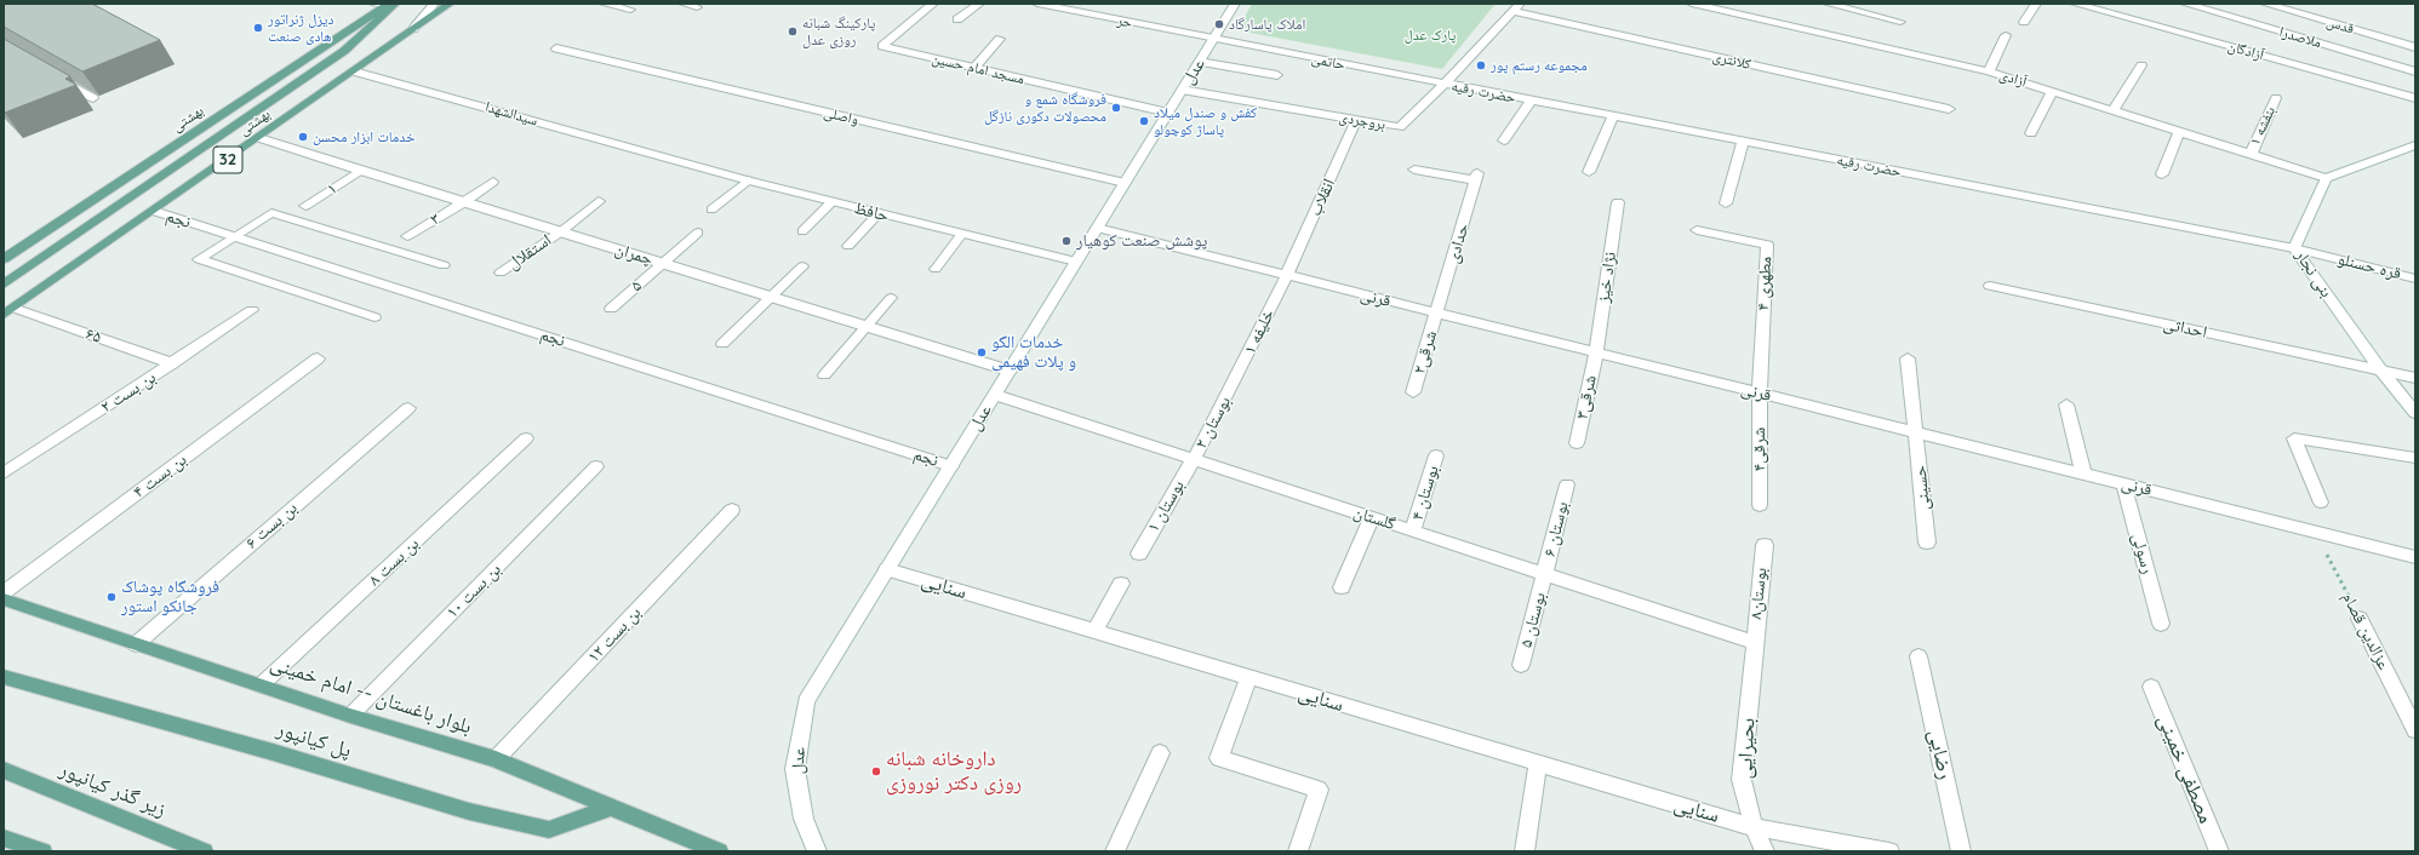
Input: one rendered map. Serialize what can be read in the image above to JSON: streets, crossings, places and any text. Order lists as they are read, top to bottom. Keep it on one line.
{"streets":{"main road":["بهشتی","بهشتى","32","بلوار باغستان -- امام خمینی","پل کیانپور","زیر گذر کیانپور"],"street":["حر","قدس","ملاصدرا","آزادگان","کلانتری","حاتمی","مسجد امام حسین","عدل","آزادی","حضرت رقیه","سیدالشهدا","واصلی","بروجردی","بنفشه ۱","انقلاب","حافظ","نجم","حدادی","چمران","قره حسنلو","بنی نجار","نژاد خیز","مطهری ۴","قرنی","احداثی","خلیفه ۱","۶۵","۲شرقی","بن بست ۲","۳شرقی","بوستان ۲","۴شرقی","بن بست ۴","حسینی","بوستان ۴","بوستان ۱","گلستان","بن بست ۶","بوستان ۶","رسولی","بن بست ۸","سنایی","بن بست ۱۰","بوستان۸","بوستان ۵","عزالدین قصام","بن بست ۱۲","بحیرایی","رضایی","مصطفی خمینی"],"lane":["۱","۳","استقلال","۵"]},"crossings":[["حر","حاتمی"],["حر","عدل"],["کلانتری","بروجردی"],["حاتمی","عدل"],["حاتمی","حضرت رقیه"],["حاتمی","بروجردی"],["مسجد امام حسین","عدل"],["عدل","واصلی"],["عدل","بروجردی"],["عدل","حافظ"],["عدل","نجم"],["عدل","چمران"],["عدل","قرنی"],["عدل","گلستان"],["عدل","سنایی"],["آزادی","بنفشه ۱"],["آزادی","بنی نجار"],["حضرت رقیه","بروجردی"],["حضرت رقیه","قره حسنلو"],["حضرت رقیه","بنی نجار"],["سیدالشهدا","بهشتى"],["سیدالشهدا","حافظ"],["بروجردی","انقلاب"],["بهشتى","نجم"],["بهشتى","چمران"],["بهشتى","۶۵"],["۱","چمران"],["انقلاب","قرنی"],["انقلاب","خلیفه ۱"],["۳","چمران"],["حدادی","قرنی"],["حدادی","۲شرقی"],["استقلال","چمران"],["چمران","۵"],["قره حسنلو","بنی نجار"],["بنی نجار","احداثی"],["نژاد خیز","قرنی"],["نژاد خیز","۳شرقی"],["مطهری ۴","قرنی"],["مطهری ۴","۴شرقی"],["قرنی","خلیفه ۱"],["قرنی","۲شرقی"],["قرنی","۳شرقی"],["قرنی","۴شرقی"],["قرنی","حسینی"],["قرنی","رسولی"],["قرنی","عزالدین قصام"],["خلیفه ۱","بوستان ۲"],["۶۵","بن بست ۲"],["بوستان ۲","بوستان ۱"],["بوستان ۲","گلستان"],["بوستان ۴","گلستان"],["بوستان ۱","گلستان"],["گلستان","بوستان ۶"],["گلستان","بوستان۸"],["گلستان","بوستان ۵"],["گلستان","بحیرایی"],["بن بست ۶","بلوار باغستان -- امام خمینی"],["بوستان ۶","بوستان ۵"],["بن بست ۸","بلوار باغستان -- امام خمینی"],["سنایی","بحیرایی"],["بن بست ۱۰","بلوار باغستان -- امام خمینی"],["بوستان۸","بحیرایی"],["بن بست ۱۲","بلوار باغستان -- امام خمینی"],["بلوار باغستان -- امام خمینی","پل کیانپور"]],"parks":["پارک عدل"],"places":["املاک پاسارگاد","دیزل ژنراتور هادی صنعت","پارکینگ شبانه روزی عدل","مجموعه رستم پور","فروشگاه شمع و محصولات دکوری نازگل","کفش و صندل میلاد پاساژ کوچولو","خدمات ابزار محسن","پوشش صنعت کوهیار","خدمات الگو و پلات فهیمی","فروشگاه پوشاک جانکو استور","داروخانه شبانه روزی دکتر نوروزی"]}
